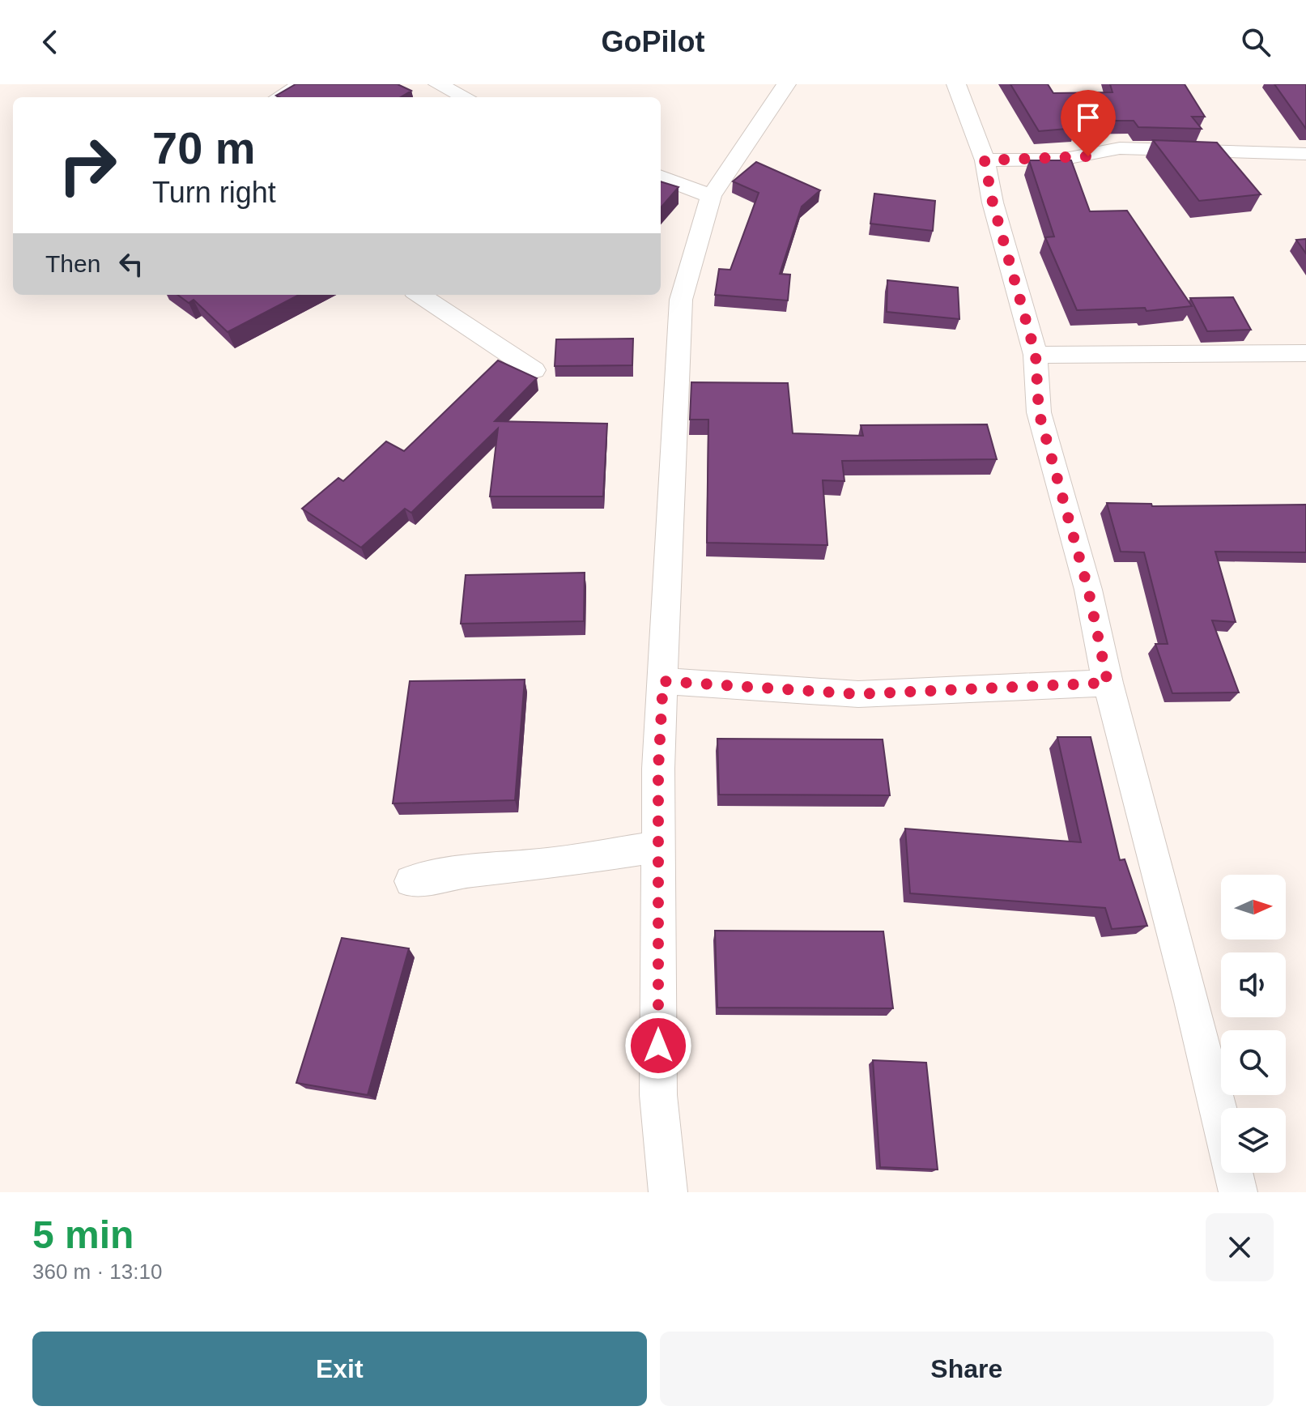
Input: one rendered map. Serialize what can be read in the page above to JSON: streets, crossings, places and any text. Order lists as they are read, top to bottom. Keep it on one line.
{"north":"right","page":{"header":"GoPilot","turn":["70 m","Turn right"],"then":"Then","heading":["5 min","360 m · 13:10"],"buttons":["Exit","Share"]}}
